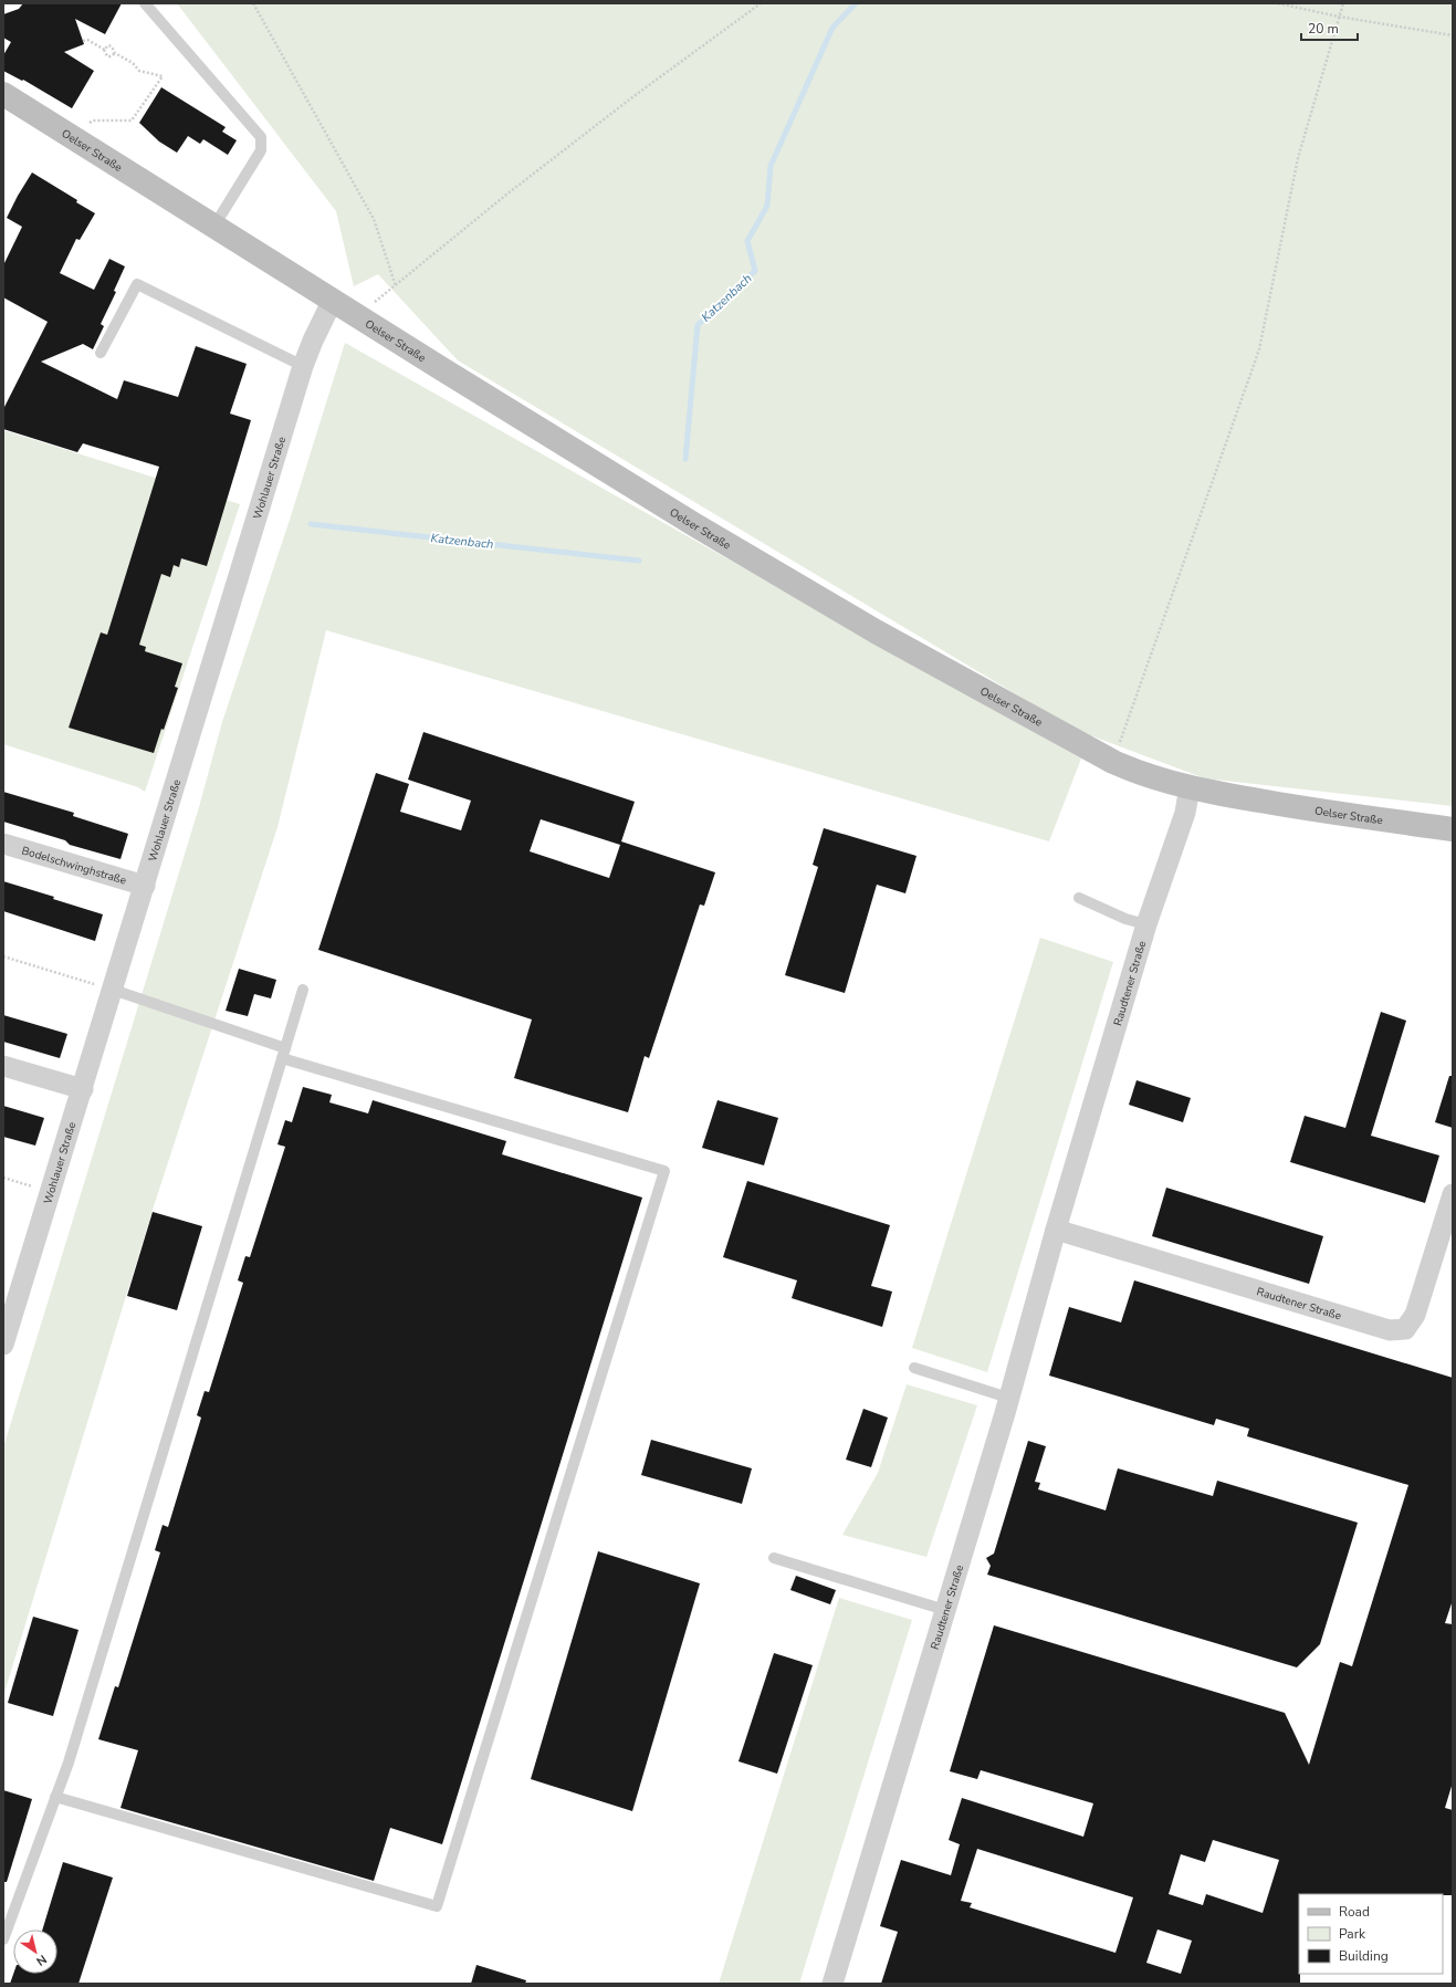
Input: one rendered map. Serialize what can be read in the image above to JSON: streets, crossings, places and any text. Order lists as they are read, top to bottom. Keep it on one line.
{"streets":{"main road":["Oelser Straße"],"street":["Wohlauer Straße","Bodelschwinghstraße","Raudtener Straße"]},"crossings":[["Oelser Straße","Wohlauer Straße"],["Oelser Straße","Raudtener Straße"],["Wohlauer Straße","Bodelschwinghstraße"]],"water":["Katzenbach"],"legend":["Road","Park","Building"],"scale_bar":"20 m","north":"bottom right"}
